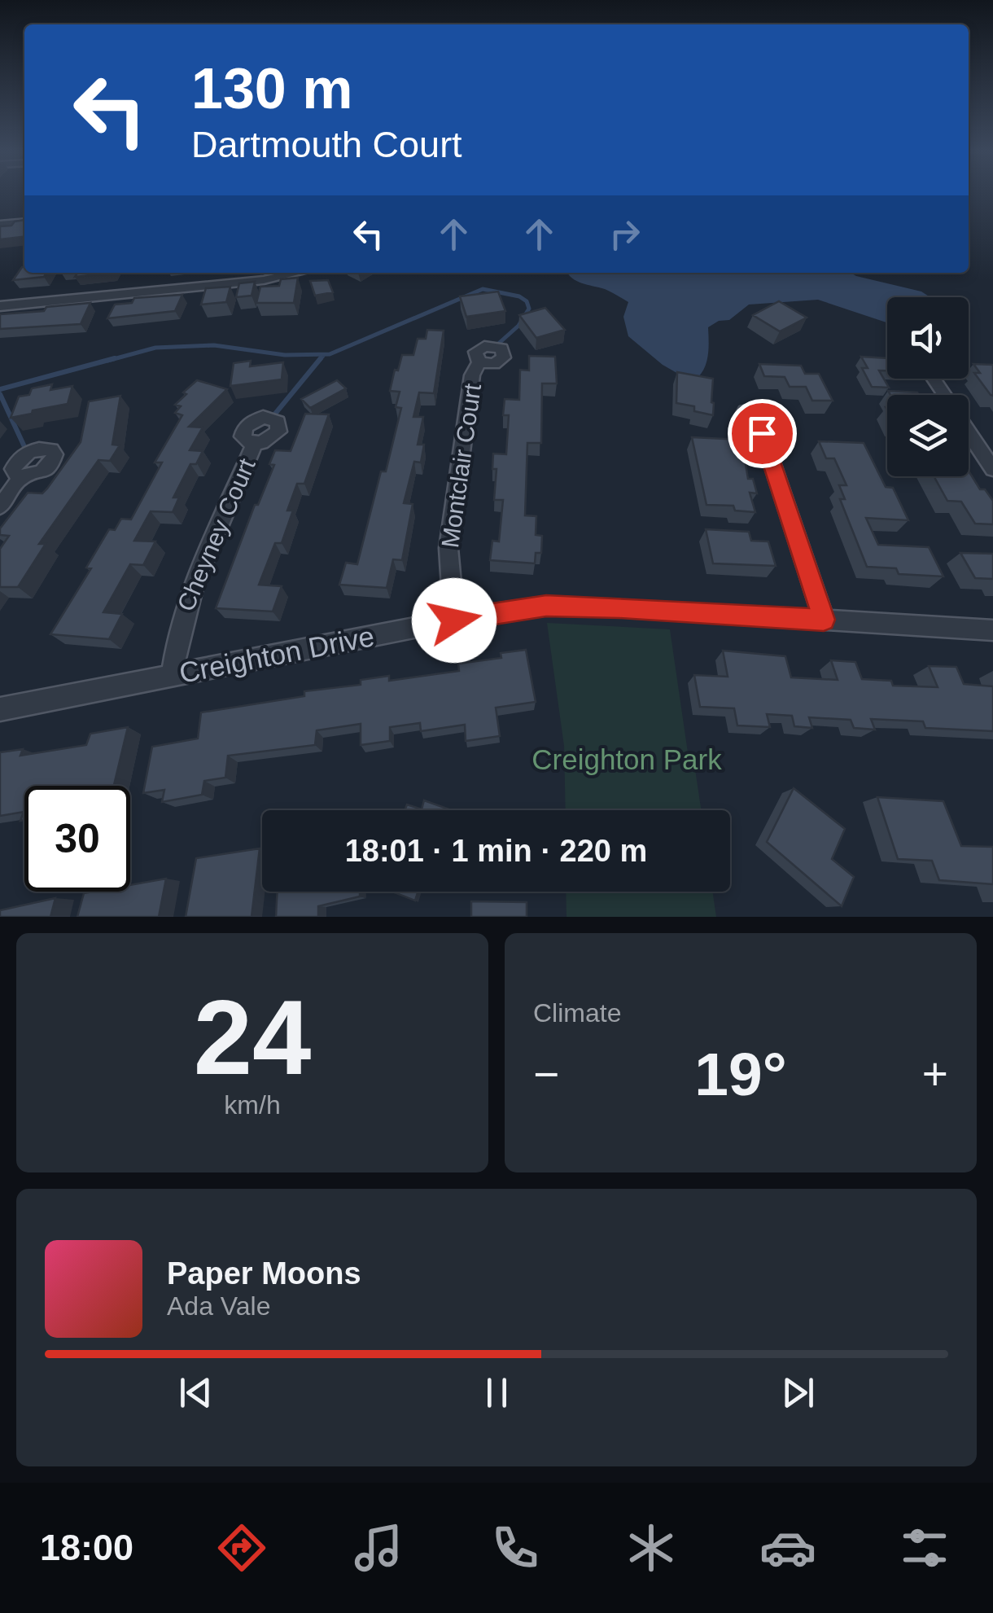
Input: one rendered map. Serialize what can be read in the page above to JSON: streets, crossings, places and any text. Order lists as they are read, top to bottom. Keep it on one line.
{"streets":{"street":["Montclair Court","Cheyney Court","Creighton Drive"]},"crossings":[["Montclair Court","Creighton Drive"],["Cheyney Court","Creighton Drive"]],"parks":["Creighton Park"],"page":{"turn":["130 m","Dartmouth Court"],"limit":"30","trip":"18:01 · 1 min · 220 m","tile":[["24","km/h"],"Climate"],"heat":["−","19°","+"],"song":["Paper Moons","Ada Vale"],"tabs":"18:00"}}
